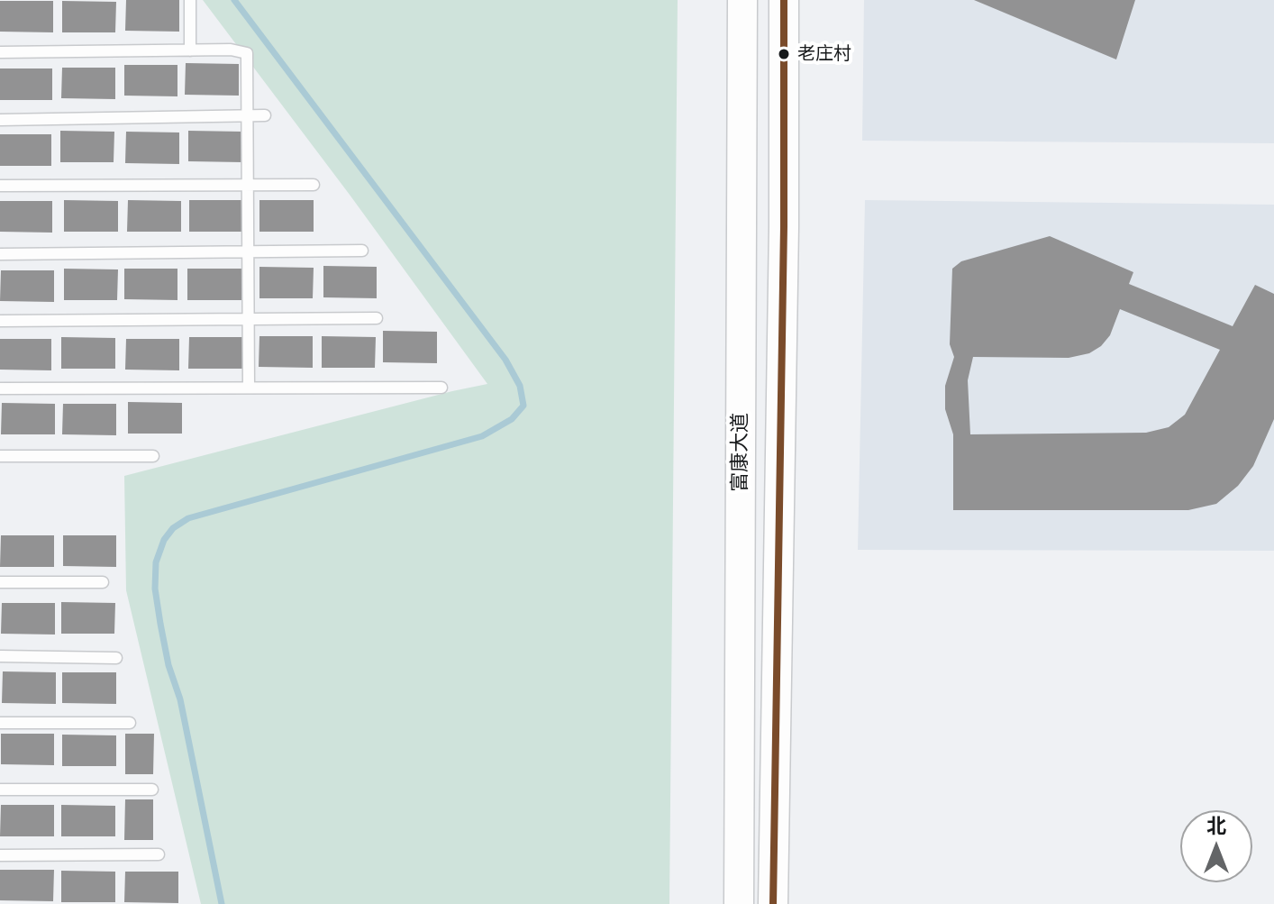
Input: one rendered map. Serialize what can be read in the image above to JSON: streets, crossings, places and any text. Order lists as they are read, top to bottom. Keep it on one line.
{"streets":{"street":["富康大道"]},"places":["老庄村"],"north":"top"}
